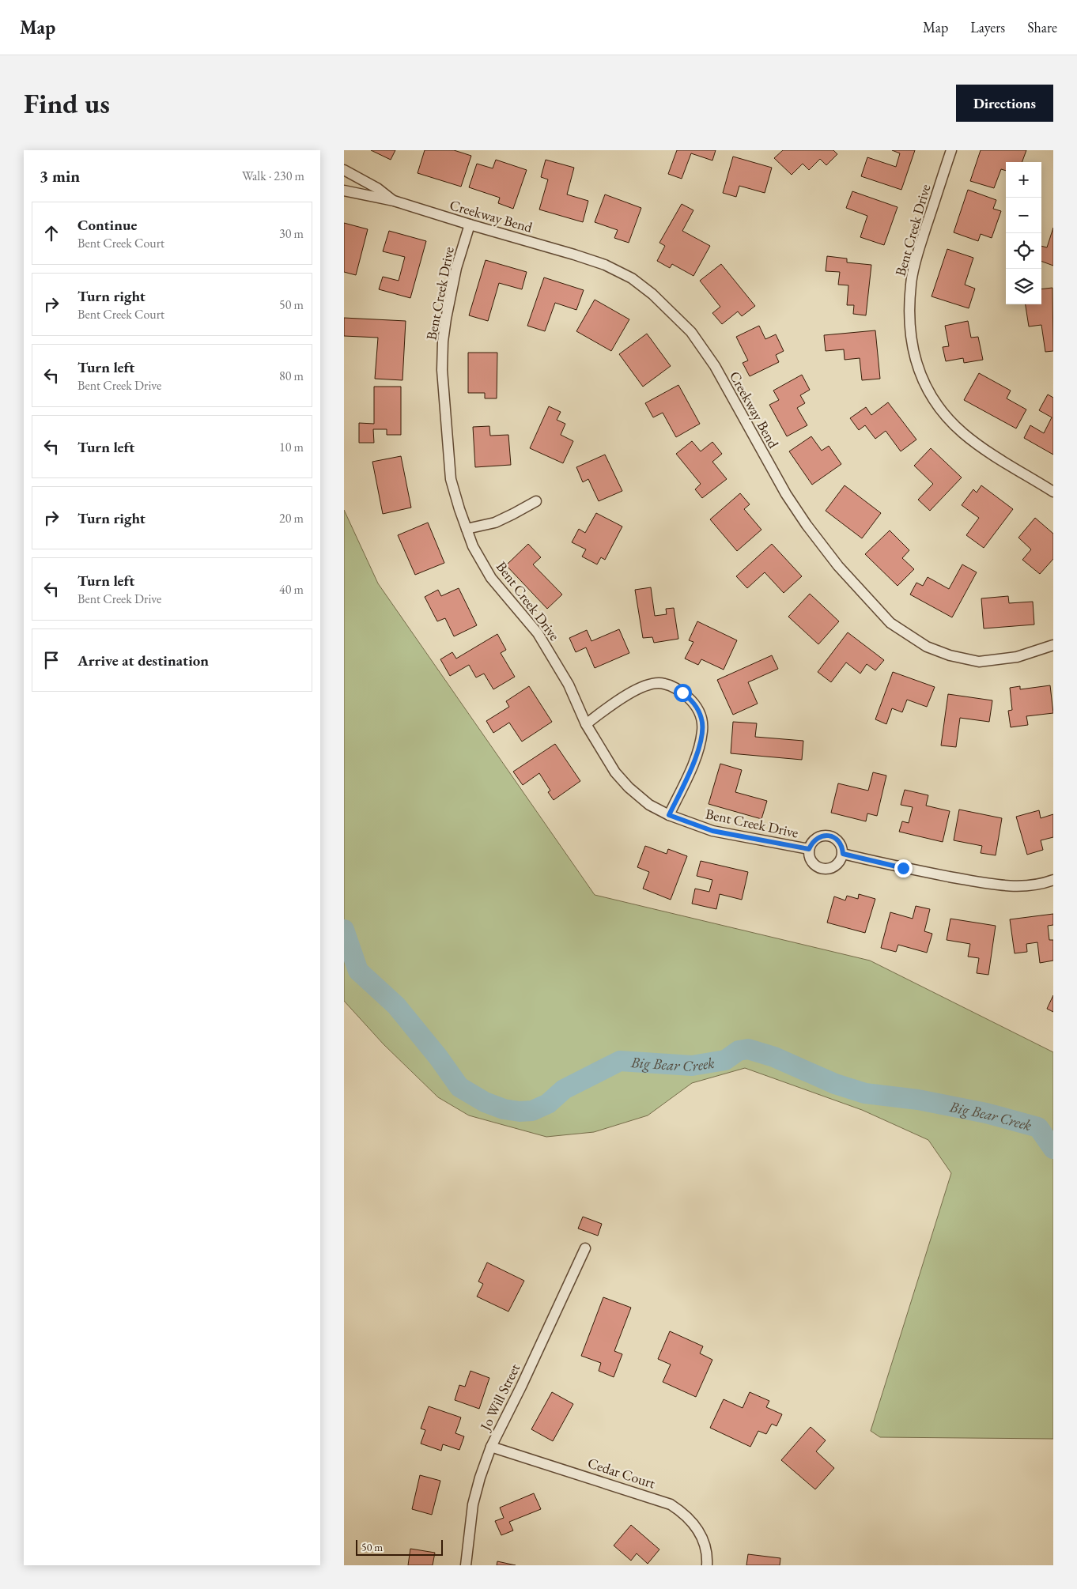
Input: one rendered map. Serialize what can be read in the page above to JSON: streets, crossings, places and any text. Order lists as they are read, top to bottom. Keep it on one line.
{"streets":{"street":["Creekway Bend","Bent Creek Drive","Jo Will Street","Cedar Court"]},"crossings":[["Creekway Bend","Bent Creek Drive"],["Jo Will Street","Cedar Court"]],"water":["Big Bear Creek"],"scale_bar":"50 m","page":{"header":"Map","nav":["Map","Layers","Share"],"buttons":"Directions","title":"Find us","heading":["3 min","Walk · 230 m"],"map_buttons":["+","−"],"list":[["Continue","Bent Creek Court","30 m"],["Turn right","Bent Creek Court","50 m"],["Turn left","Bent Creek Drive","80 m"],["Turn left","10 m"],["Turn right","20 m"],["Turn left","Bent Creek Drive","40 m"],"Arrive at destination"],"scale":"50 m"}}
